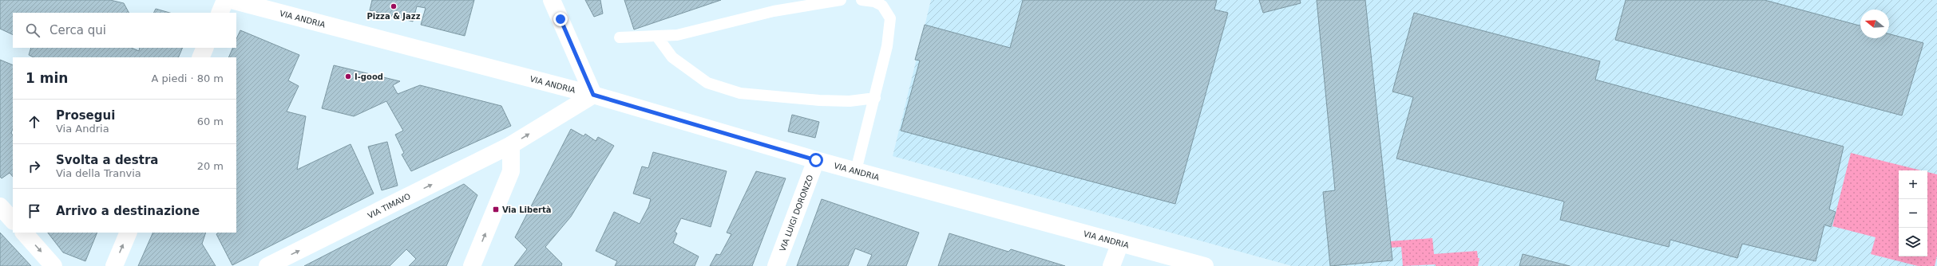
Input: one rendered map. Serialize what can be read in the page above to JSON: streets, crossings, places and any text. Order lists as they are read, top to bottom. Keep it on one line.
{"streets":{"main road":["VIA ANDRIA","VIA TIMAVO","VIA LUIGI DORONZO"]},"crossings":[["VIA ANDRIA","VIA LUIGI DORONZO"]],"one_way":["VIA TIMAVO"],"places":{"other":["Pizza & Jazz","I-good"],"transit":["Via Libertà"]},"north":"left","page":{"search":"Cerca qui","heading":["1 min","A piedi · 80 m"],"list":[["Prosegui","Via Andria","60 m"],["Svolta a destra","Via della Tranvia","20 m"],"Arrivo a destinazione"],"map_buttons":["+","−"]}}
